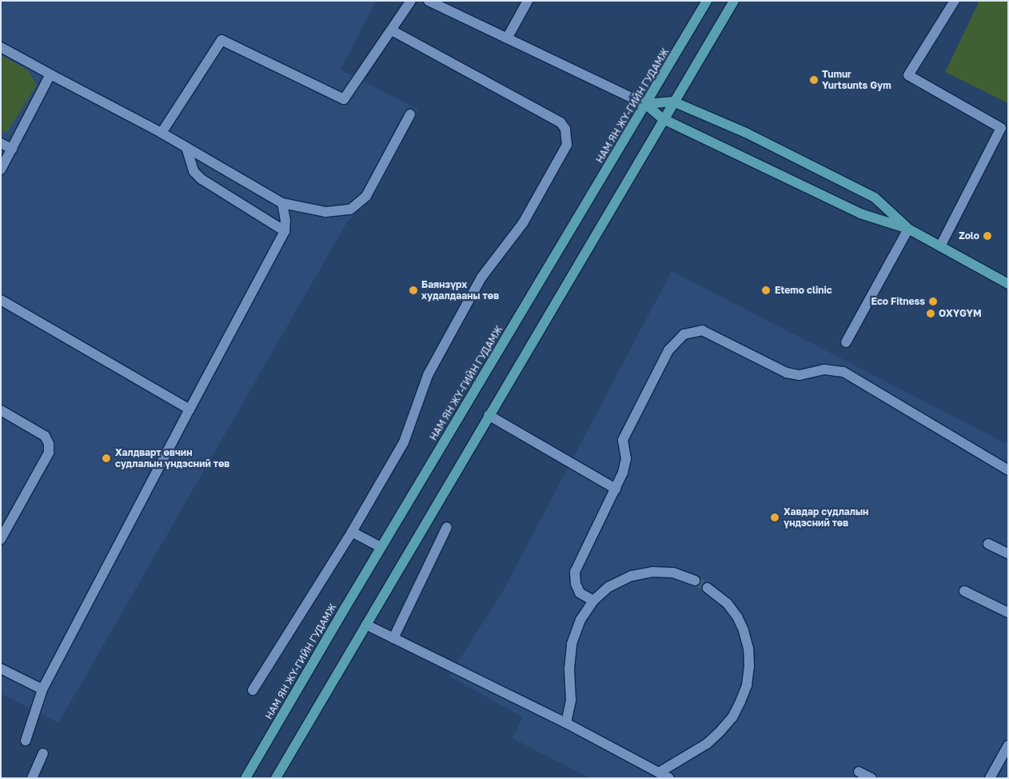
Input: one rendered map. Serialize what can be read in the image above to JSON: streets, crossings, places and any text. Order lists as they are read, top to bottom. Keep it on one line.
{"streets":{"main road":["НАМ ЯН ЖҮ-ГИЙН ГУДАМЖ"]},"places":["Tumur Yurtsunts Gym","Zolo","Баянзүрх худалдааны төв","Etemo clinic","Eco Fitness","OXYGYM","Халдварт өвчин судлалын үндэсний төв","Хавдар судлалын үндэсний төв"]}
